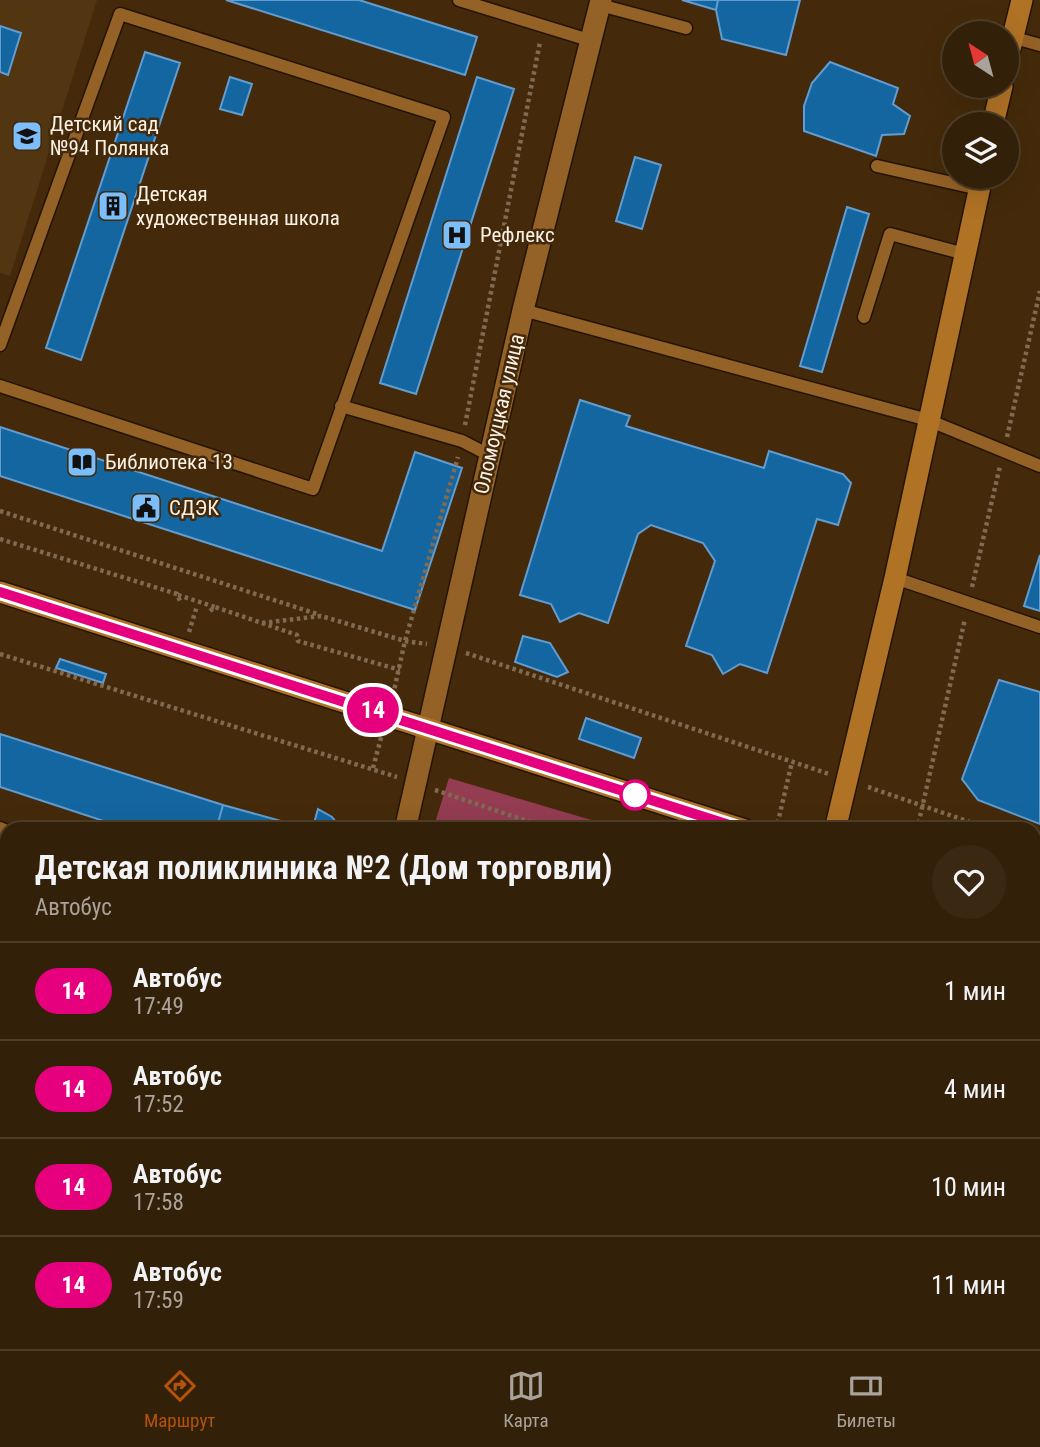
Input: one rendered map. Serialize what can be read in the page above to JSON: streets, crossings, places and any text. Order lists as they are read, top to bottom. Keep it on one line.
{"streets":{"street":["Оломоуцкая улица"]},"places":{"school or university":["Детский сад №94 Полянка"],"building":["Детская художественная школа"],"hospital":["Рефлекс"],"library":["Библиотека 13"],"public building":["СДЭК"]},"lines":["bus line 14"],"north":"top left","page":{"on_map":"14","heading":["Детская поликлиника №2 (Дом торговли)","Автобус"],"list":[{"mark":"14","name":"Автобус","note":"17:49","value":"1 мин"},{"mark":"14","name":"Автобус","note":"17:52","value":"4 мин"},{"mark":"14","name":"Автобус","note":"17:58","value":"10 мин"},{"mark":"14","name":"Автобус","note":"17:59","value":"11 мин"}],"tabs":["Маршрут","Карта","Билеты"]}}
